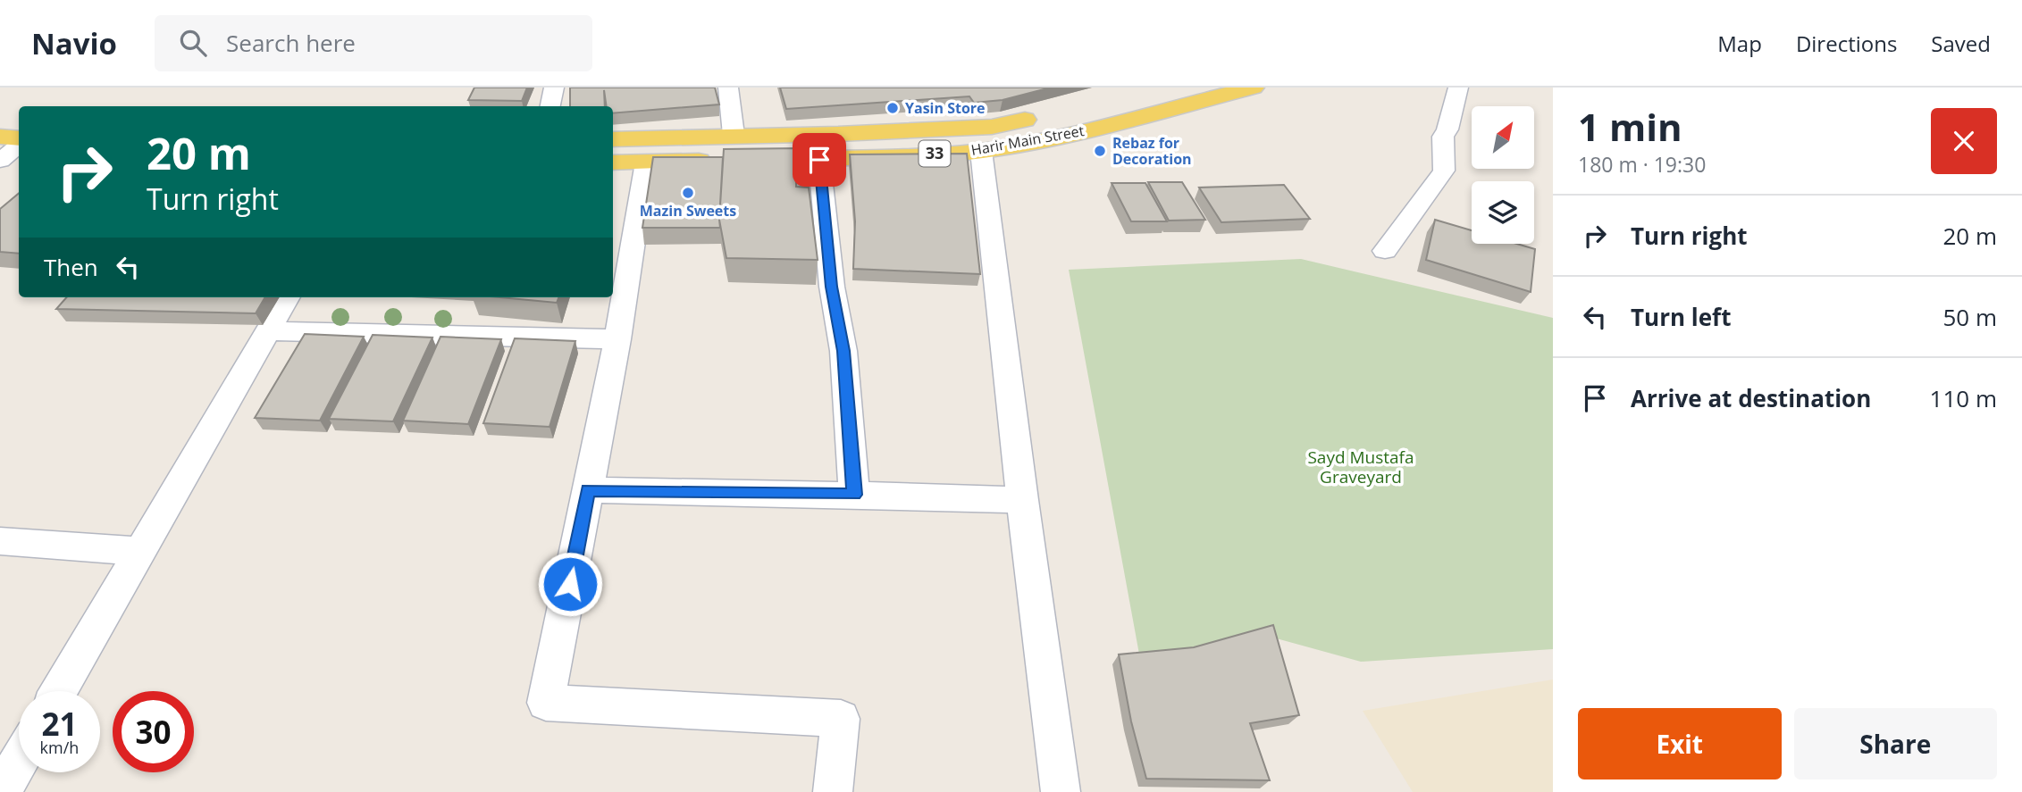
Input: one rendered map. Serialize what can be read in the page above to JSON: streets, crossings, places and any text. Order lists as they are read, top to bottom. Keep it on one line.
{"streets":{"main road":["Harir Main Street","33"]},"parks":["Sayd Mustafa Graveyard"],"places":["Yasin Store","Rebaz for Decoration","Mazin Sweets"],"north":"top right","page":{"header":"Navio","search":"Search here","nav":["Map","Directions","Saved"],"heading":["1 min","180 m · 19:30"],"turn":["20 m","Turn right"],"list":[{"name":"Turn right","value":"20 m"},{"name":"Turn left","value":"50 m"},{"name":"Arrive at destination","value":"110 m"}],"then":"Then","speed":"21 km/h","limit":"30","buttons":["Exit","Share"]}}
